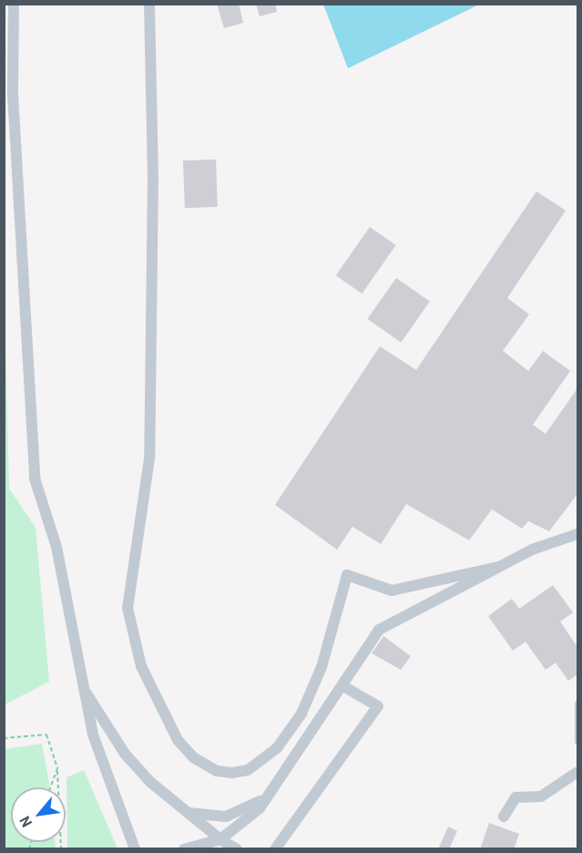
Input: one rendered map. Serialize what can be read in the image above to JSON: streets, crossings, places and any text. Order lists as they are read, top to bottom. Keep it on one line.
{"north":"bottom left"}
